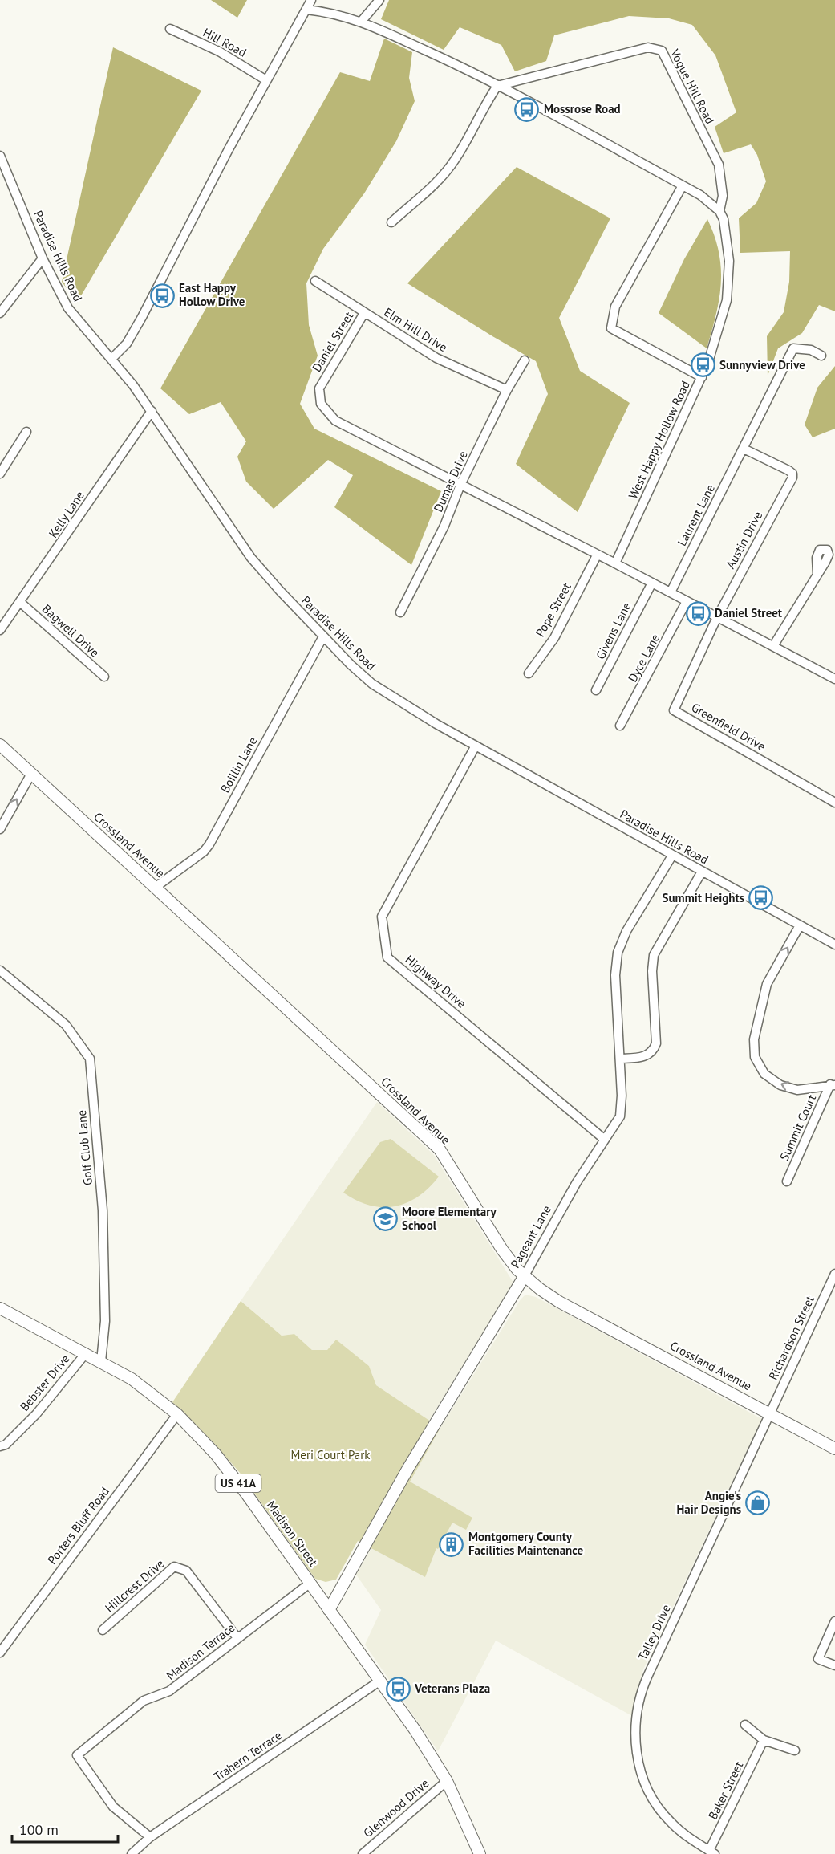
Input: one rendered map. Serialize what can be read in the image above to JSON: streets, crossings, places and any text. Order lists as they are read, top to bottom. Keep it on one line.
{"streets":{"main road":["Crossland Avenue","Pageant Lane","US 41A","Madison Street"],"street":["Hill Road","Vogue Hill Road","Paradise Hills Road","Elm Hill Drive","Daniel Street","West Happy Hollow Road","Dumas Drive","Kelly Lane","Laurent Lane","Austin Drive","Pope Street","Bagwell Drive","Givens Lane","Dyce Lane","Greenfield Drive","Boillin Lane","Highway Drive","Summit Court","Golf Club Lane","Richardson Street","Bebster Drive","Porters Bluff Road","Hillcrest Drive","Talley Drive","Madison Terrace","Trahern Terrace","Baker Street","Glenwood Drive"]},"crossings":[["Vogue Hill Road","West Happy Hollow Road"],["Paradise Hills Road","Kelly Lane"],["Paradise Hills Road","Boillin Lane"],["Paradise Hills Road","Highway Drive"],["Paradise Hills Road","Pageant Lane"],["Elm Hill Drive","Daniel Street"],["Elm Hill Drive","Dumas Drive"],["Daniel Street","West Happy Hollow Road"],["Daniel Street","Dumas Drive"],["Daniel Street","Laurent Lane"],["Daniel Street","Austin Drive"],["Daniel Street","Pope Street"],["Daniel Street","Givens Lane"],["Daniel Street","Dyce Lane"],["Daniel Street","Greenfield Drive"],["Kelly Lane","Bagwell Drive"],["Laurent Lane","Austin Drive"],["Austin Drive","Greenfield Drive"],["Boillin Lane","Crossland Avenue"],["Crossland Avenue","Pageant Lane"],["Crossland Avenue","Richardson Street"],["Crossland Avenue","Talley Drive"],["Highway Drive","Pageant Lane"],["Golf Club Lane","Madison Street"],["Pageant Lane","Madison Street"],["Richardson Street","Talley Drive"],["Bebster Drive","Madison Street"],["Porters Bluff Road","Madison Street"],["Madison Street","Madison Terrace"],["Madison Street","Trahern Terrace"],["Madison Street","Glenwood Drive"],["Hillcrest Drive","Madison Terrace"],["Talley Drive","Baker Street"],["Madison Terrace","Trahern Terrace"]],"parks":["Meri Court Park"],"places":{"bus stop":["Mossrose Road","East Happy Hollow Drive","Sunnyview Drive","Daniel Street","Summit Heights","Veterans Plaza"],"school or university":["Moore Elementary School"],"shop":["Angie's Hair Designs"],"building":["Montgomery County Facilities Maintenance"]},"scale_bar":"100 m"}
